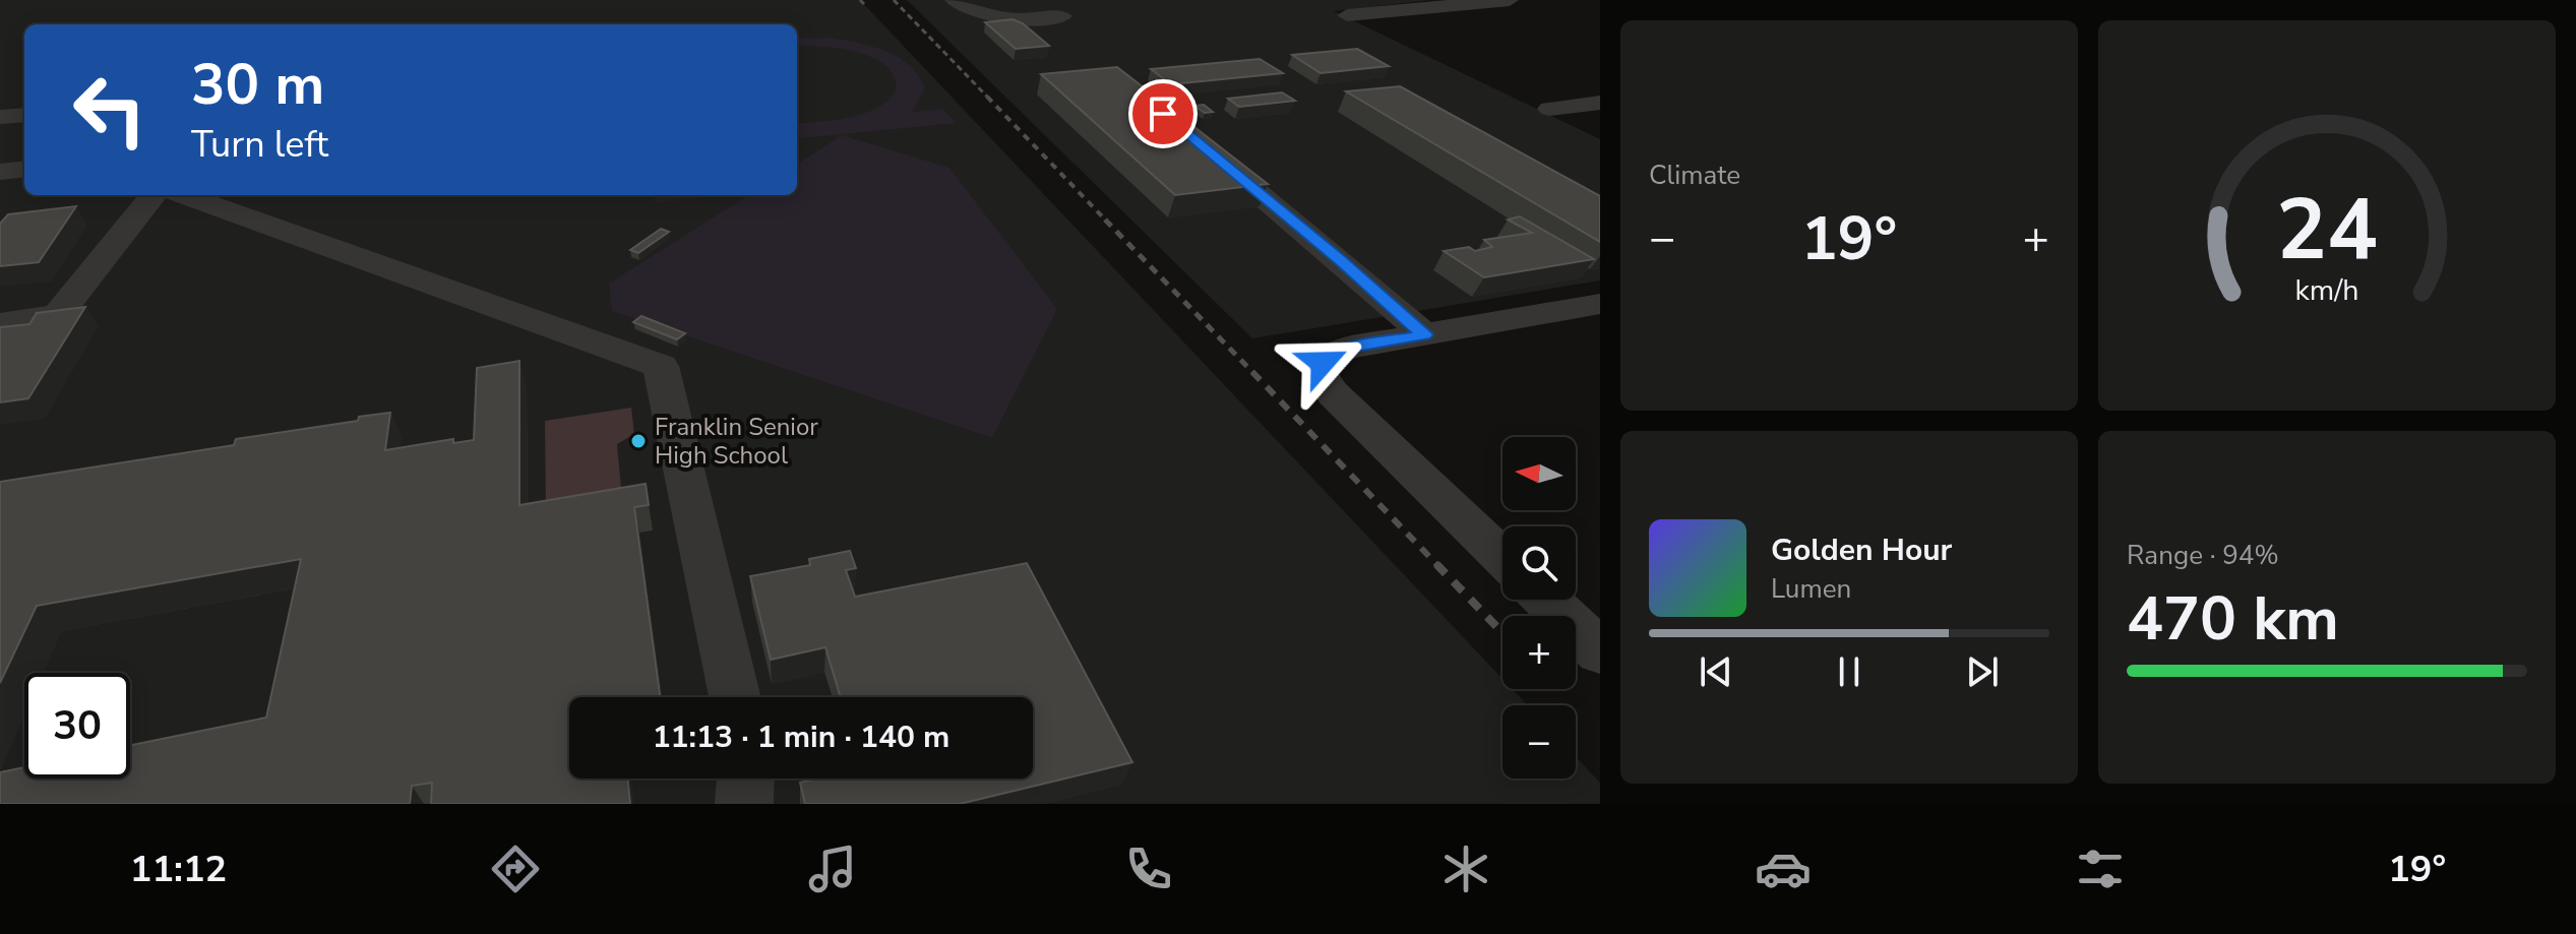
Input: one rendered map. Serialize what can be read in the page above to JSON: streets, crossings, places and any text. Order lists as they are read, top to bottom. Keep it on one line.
{"places":["Franklin Senior High School"],"north":"left","page":{"tile":["Climate",["Range · 94%","470 km"]],"turn":["30 m","Turn left"],"heat":["−","19°","+"],"map_buttons":["+","−"],"song":["Golden Hour","Lumen"],"limit":"30","trip":"11:13 · 1 min · 140 m","tabs":["11:12","19°"],"gauge":["24","km/h"]}}
